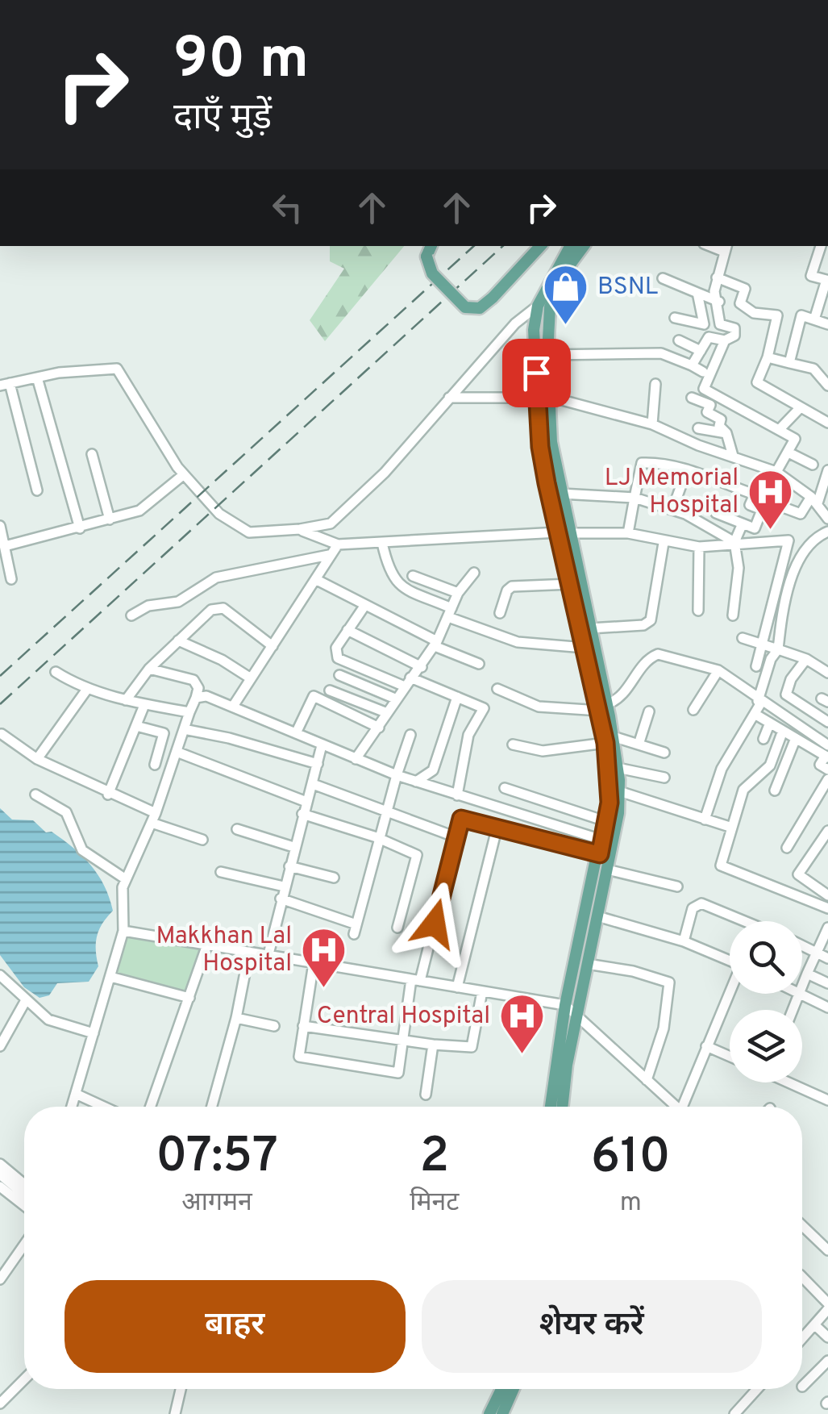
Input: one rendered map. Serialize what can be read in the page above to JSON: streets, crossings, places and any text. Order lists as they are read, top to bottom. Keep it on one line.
{"places":{"shop":["BSNL"],"hospital":["LJ Memorial Hospital","Makkhan Lal Hospital","Central Hospital"]},"page":{"turn":["90 m","दाएँ मुड़ें"],"eta":["07:57","आगमन","2","मिनट","610","m"],"buttons":["बाहर","शेयर करें"]}}
